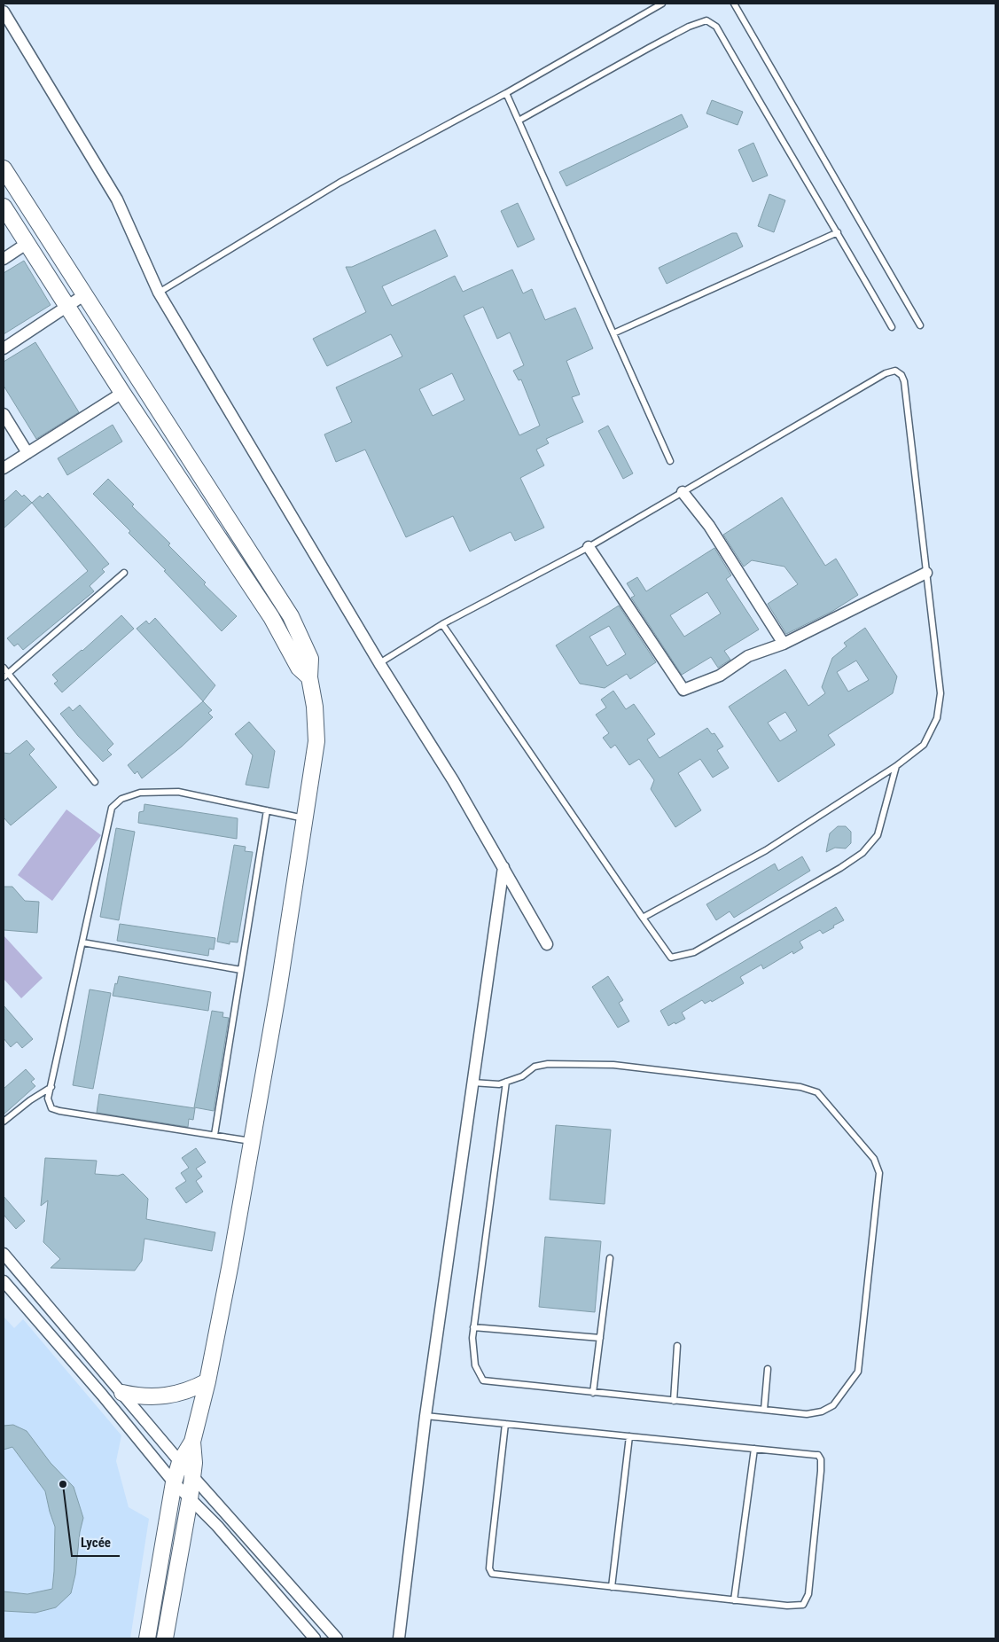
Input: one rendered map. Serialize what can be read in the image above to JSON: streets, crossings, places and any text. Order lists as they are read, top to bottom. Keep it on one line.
{"places":["Lycée"]}
